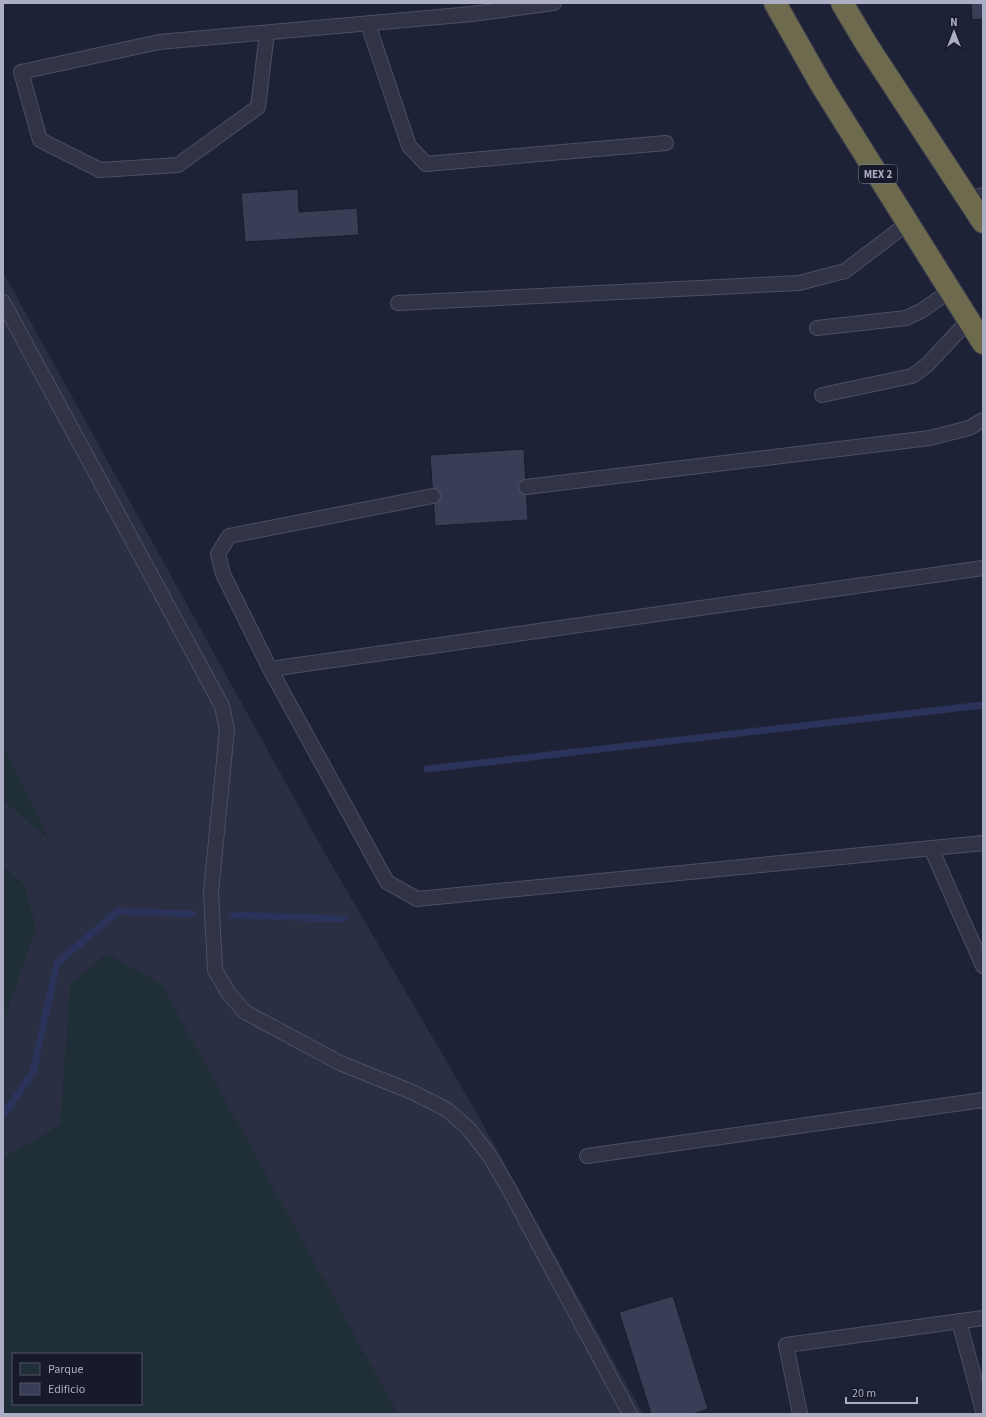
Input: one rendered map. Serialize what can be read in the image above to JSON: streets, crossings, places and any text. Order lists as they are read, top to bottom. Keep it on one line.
{"streets":{"highway":["MEX 2"]},"legend":["Parque","Edificio"],"scale_bar":"20 m","north":"top"}
